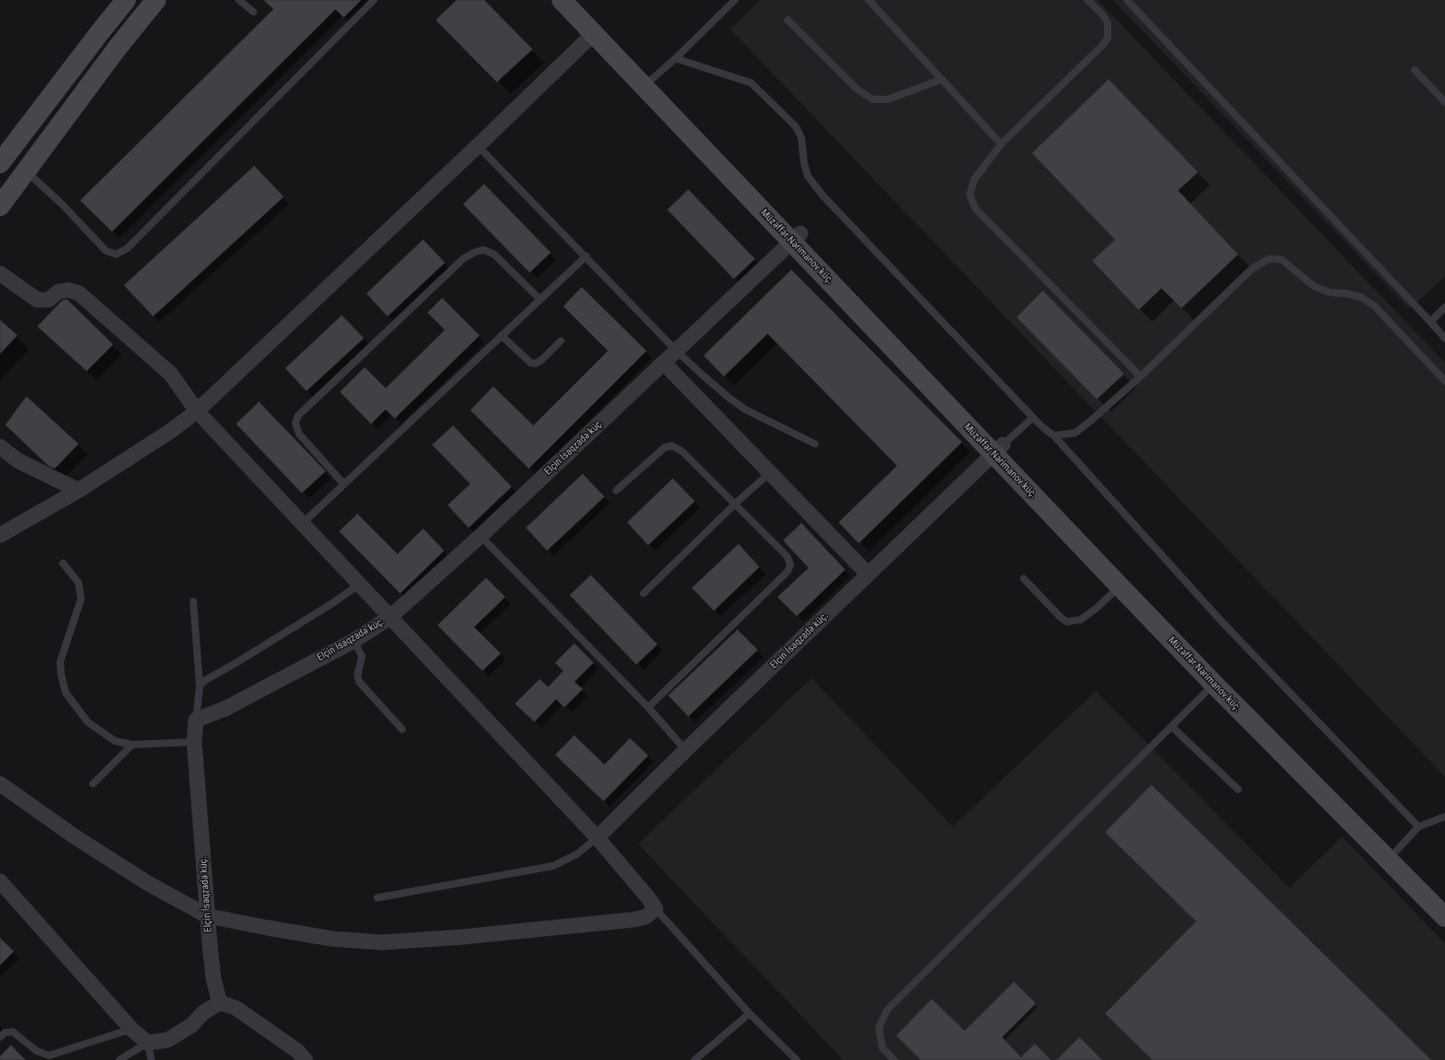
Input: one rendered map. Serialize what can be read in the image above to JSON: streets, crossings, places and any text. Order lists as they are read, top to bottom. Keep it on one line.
{"streets":{"main road":["Müzəffər Nərimanov küç."],"street":["Elçin İsaqzadə küç."]},"crossings":[["Müzəffər Nərimanov küç.","Elçin İsaqzadə küç."]]}
